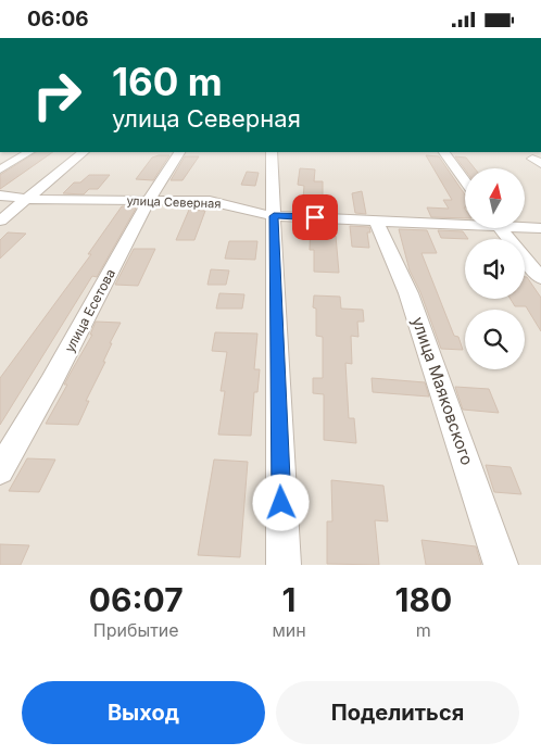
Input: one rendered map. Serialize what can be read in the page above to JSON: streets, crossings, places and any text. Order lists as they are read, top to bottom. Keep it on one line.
{"streets":{"street":["улица Северная","улица Есетова","улица Маяковского"]},"crossings":[["улица Северная","улица Есетова"],["улица Северная","улица Маяковского"]],"north":"top","page":{"status":"06:06","turn":["160 m","улица Северная"],"eta":["06:07","Прибытие","1","мин","180","m"],"buttons":["Выход","Поделиться"]}}
